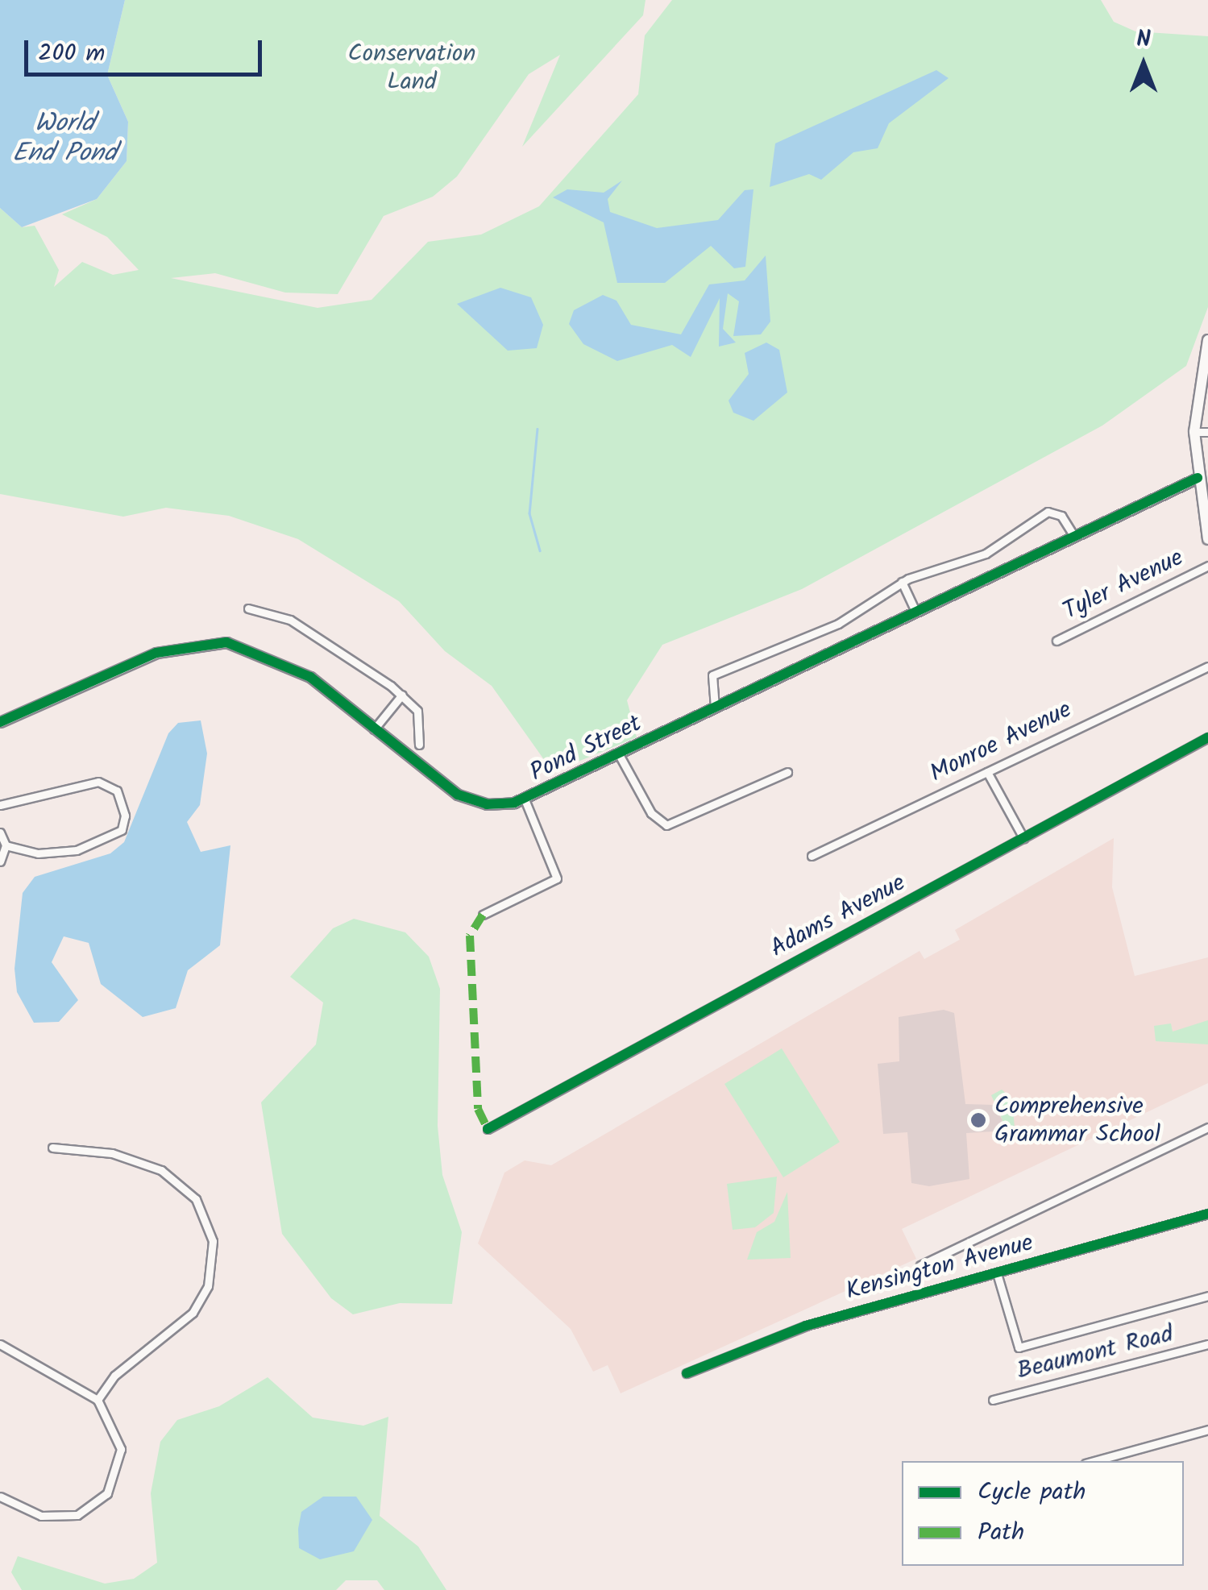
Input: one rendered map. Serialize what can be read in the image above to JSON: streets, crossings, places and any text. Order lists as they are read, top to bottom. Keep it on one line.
{"streets":{"street":["Tyler Avenue","Monroe Avenue","Pond Street","Adams Avenue","Kensington Avenue","Beaumont Road"]},"water":["World End Pond"],"parks":["Conservation Land"],"places":["Comprehensive Grammar School"],"legend":["Cycle path","Path"],"scale_bar":"200 m","north":"top"}
